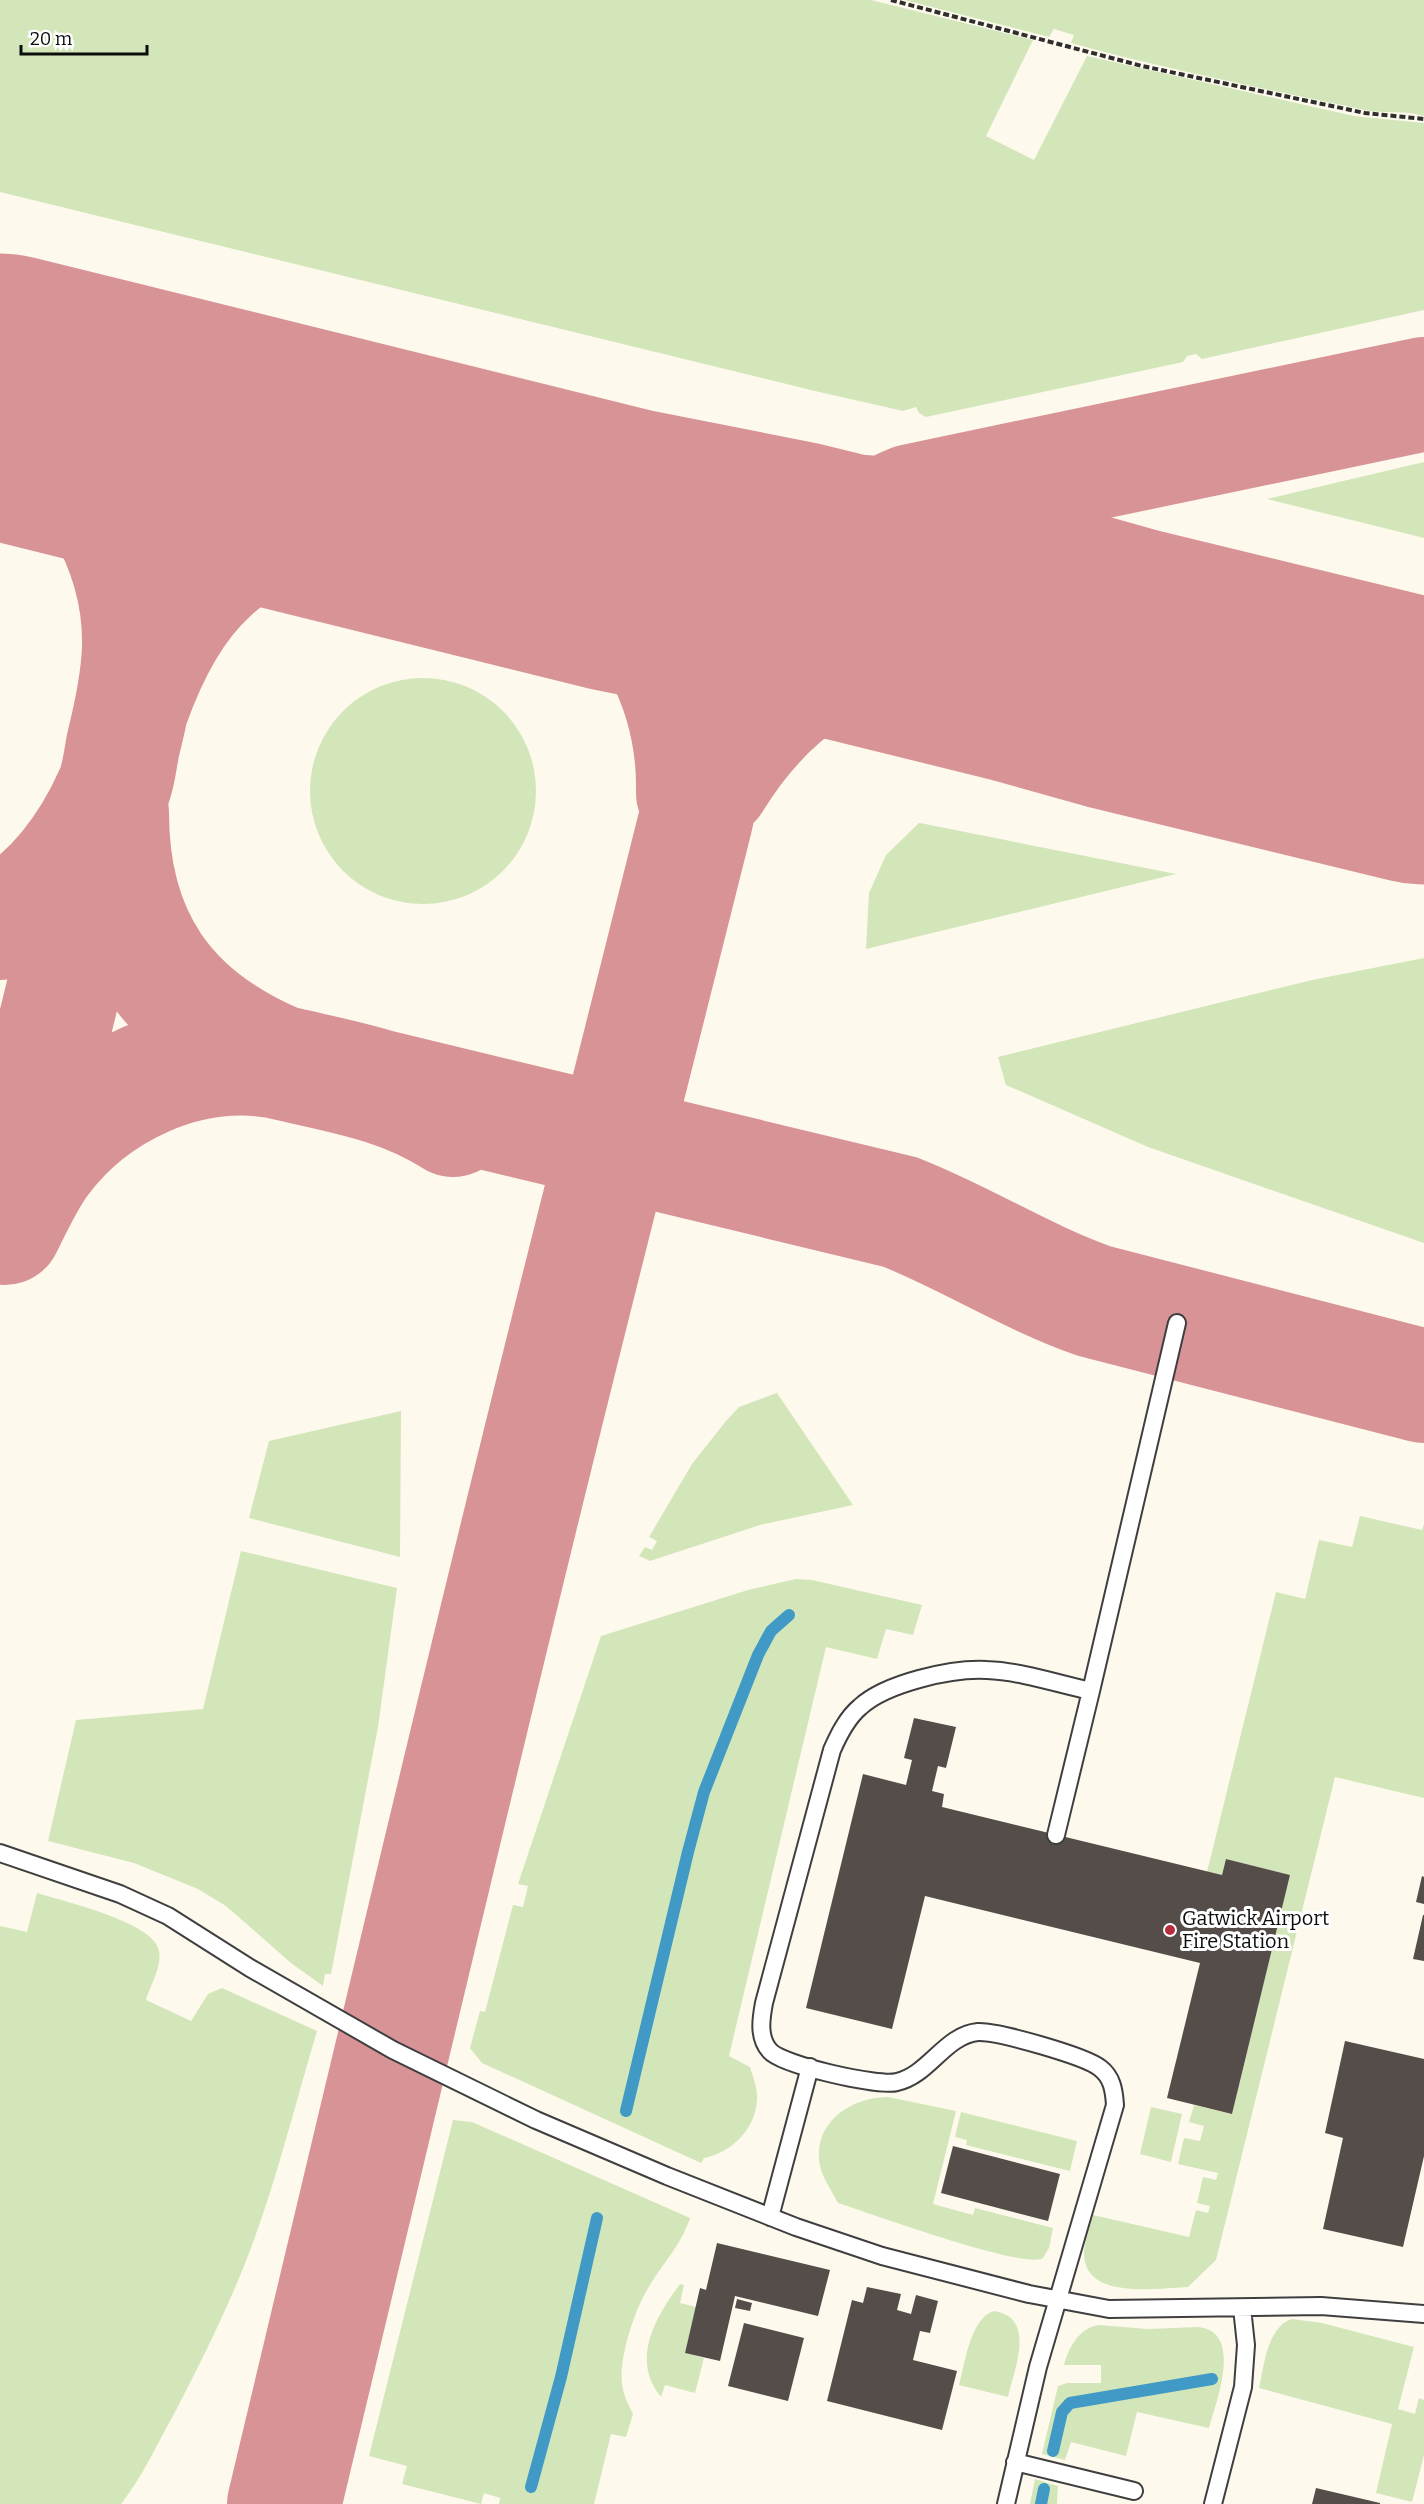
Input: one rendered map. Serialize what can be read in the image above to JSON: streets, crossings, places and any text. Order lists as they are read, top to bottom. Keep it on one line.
{"places":["Gatwick Airport Fire Station"],"scale_bar":"20 m"}
